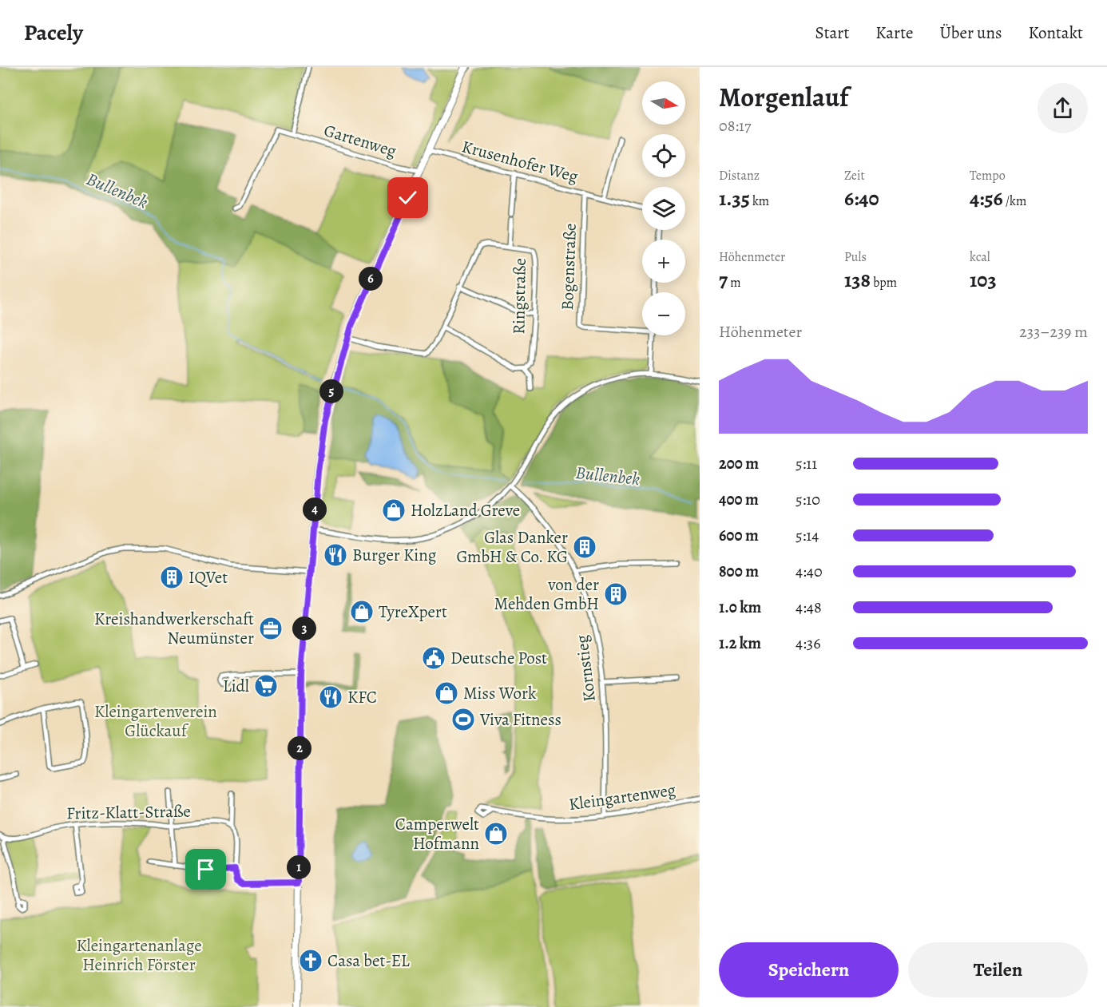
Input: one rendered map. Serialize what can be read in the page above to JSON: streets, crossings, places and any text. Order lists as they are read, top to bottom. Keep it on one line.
{"streets":{"street":["Gartenweg","Krusenhofer Weg","Bogenstraße","Ringstraße","Kornstieg","Kleingartenweg","Fritz-Klatt-Straße"]},"crossings":[["Krusenhofer Weg","Bogenstraße"],["Kornstieg","Kleingartenweg"]],"water":["Bullenbek"],"parks":["Kleingartenverein Glückauf","Kleingartenanlage Heinrich Förster"],"places":{"shop":["HolzLand Greve","TyreXpert","Miss Work","Camperwelt Hofmann"],"building":["Glas Danker GmbH & Co. KG","IQVet","von der Mehden GmbH"],"restaurant":["Burger King","KFC"],"office":["Kreishandwerkerschaft Neumünster"],"public building":["Deutsche Post"],"supermarket":["Lidl"],"sports":["Viva Fitness"],"church":["Casa bet-EL"]},"north":"right","page":{"header":"Pacely","nav":["Start","Karte","Über uns","Kontakt"],"heading":["Morgenlauf","08:17"],"map_buttons":["+","−"],"stats":[["Distanz","1.35 km"],["Zeit","6:40"],["Tempo","4:56 /km"],["Höhenmeter","7 m"],["Puls","138 bpm"],["kcal","103"]],"pins":["6","5","4","3","2","1"],"chart":["Höhenmeter","233–239 m"],"list":[{"name":"200 m","note":"5:11"},{"name":"400 m","note":"5:10"},{"name":"600 m","note":"5:14"},{"name":"800 m","note":"4:40"},{"name":"1.0 km","note":"4:48"},{"name":"1.2 km","note":"4:36"}],"buttons":["Speichern","Teilen"]}}
